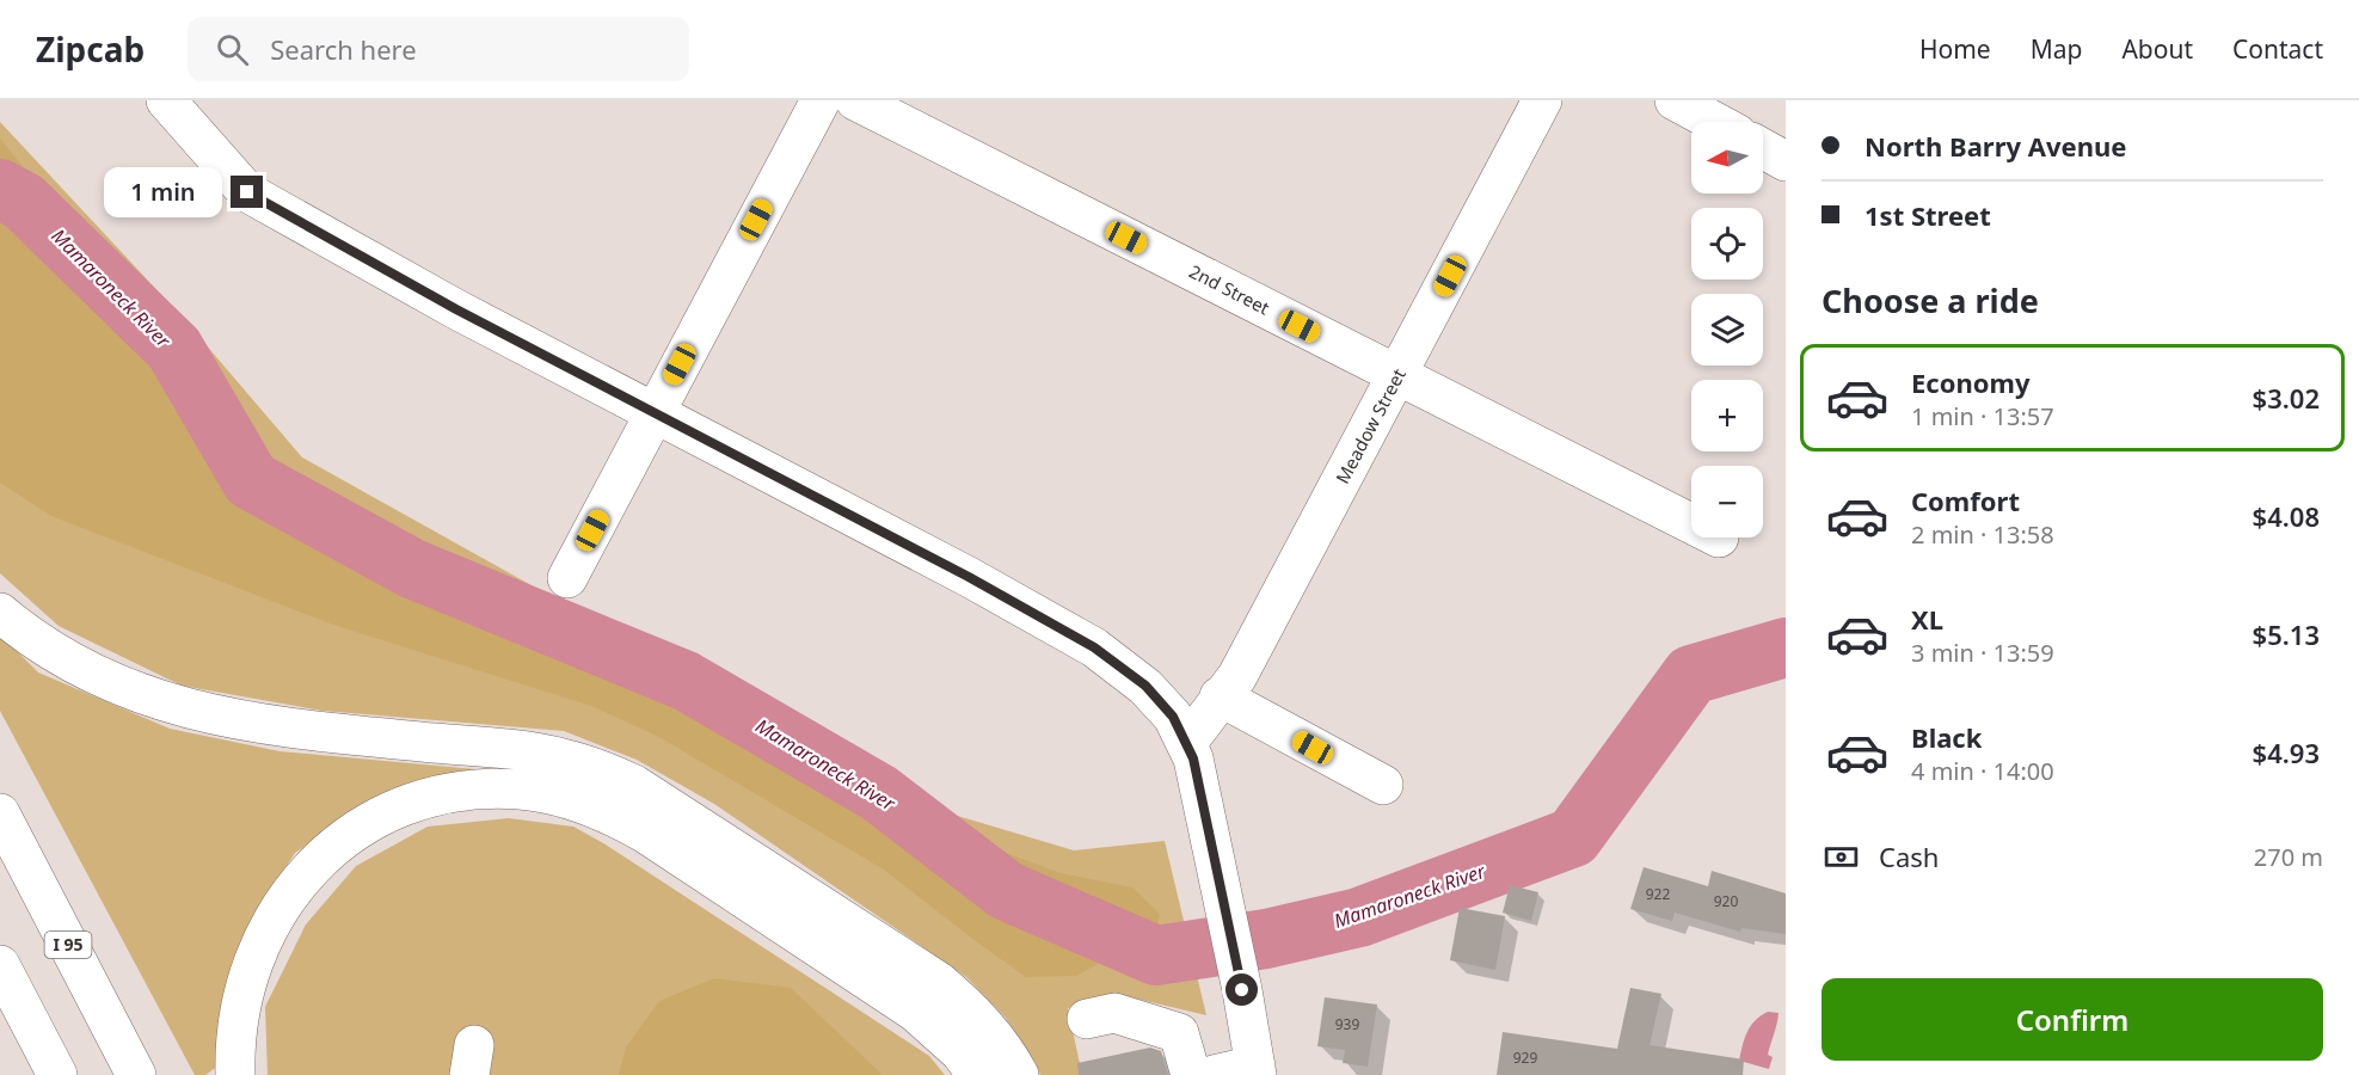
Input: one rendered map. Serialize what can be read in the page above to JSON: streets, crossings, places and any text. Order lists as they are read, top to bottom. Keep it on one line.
{"streets":{"main road":["2nd Street","Meadow Street","I 95"]},"crossings":[["2nd Street","Meadow Street"]],"water":["Mamaroneck River"],"house_numbers":["922","920","939","929"],"north":"left","page":{"header":"Zipcab","search":"Search here","nav":["Home","Map","About","Contact"],"banner":["North Barry Avenue","1st Street"],"map_buttons":["+","−"],"bubble":"1 min","heading":"Choose a ride","list":[{"name":"Economy","note":"1 min · 13:57","value":"$3.02"},{"name":"Comfort","note":"2 min · 13:58","value":"$4.08"},{"name":"XL","note":"3 min · 13:59","value":"$5.13"},{"name":"Black","note":"4 min · 14:00","value":"$4.93"}],"pay":["Cash","270 m"],"buttons":"Confirm"}}
